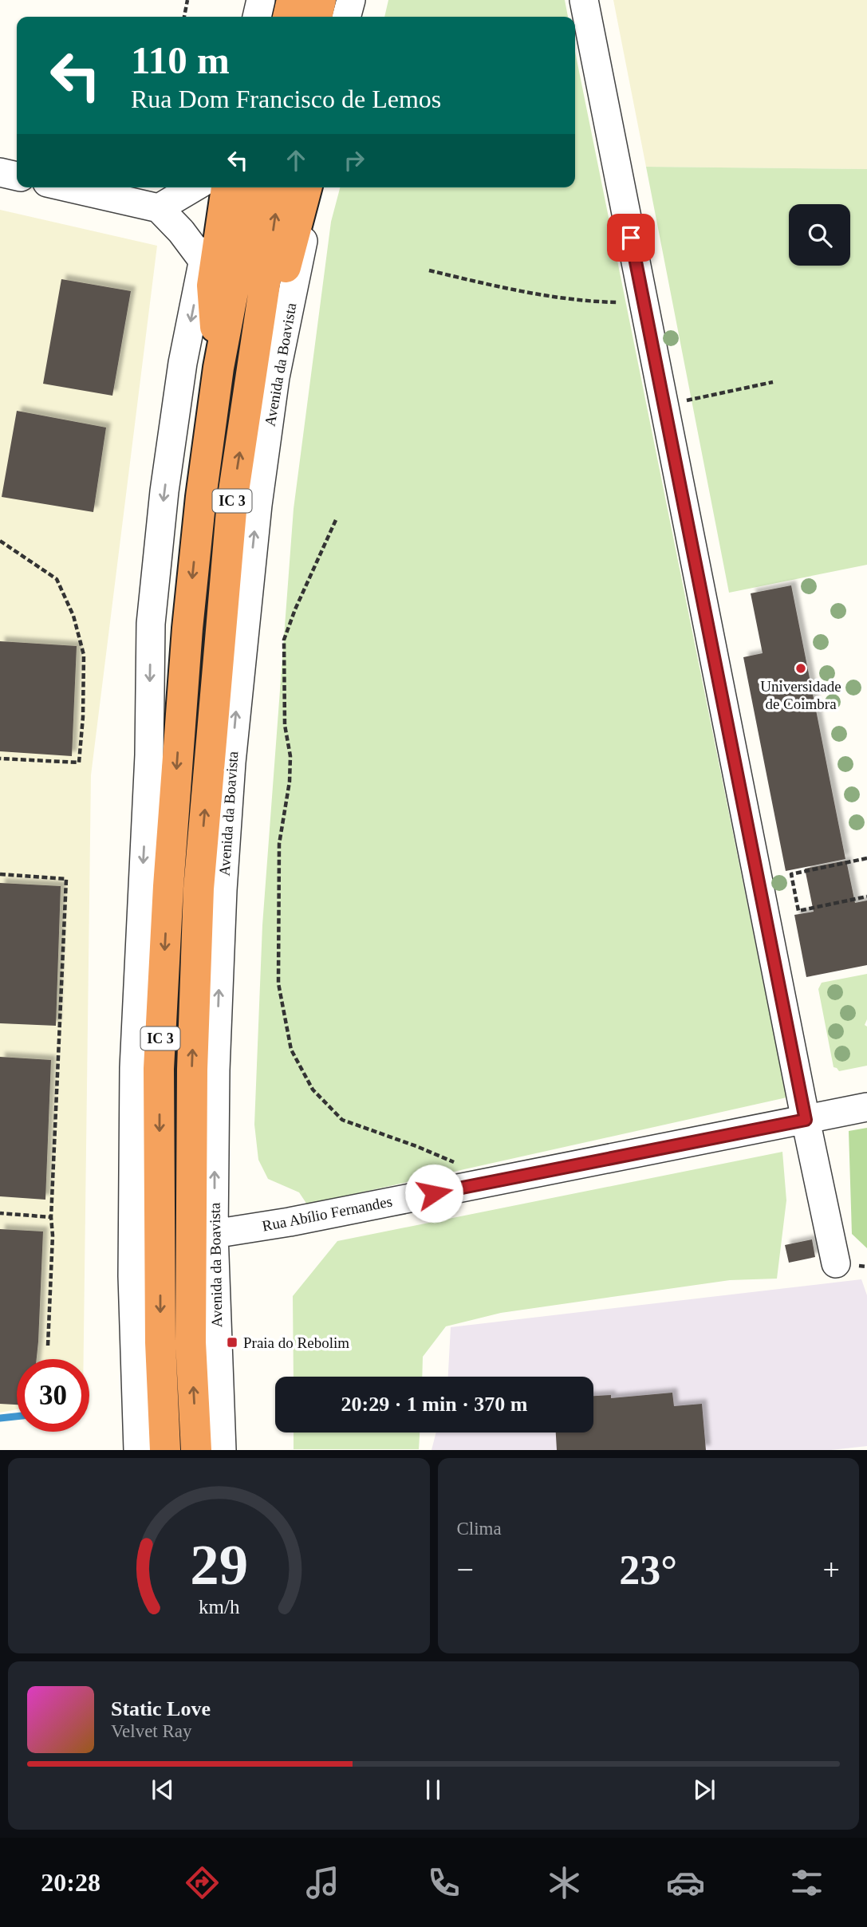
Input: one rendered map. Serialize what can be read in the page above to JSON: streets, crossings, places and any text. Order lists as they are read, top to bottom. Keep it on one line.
{"streets":{"highway":["Avenida da Boavista","IC 3"],"street":["Rua Abílio Fernandes"]},"crossings":[["Avenida da Boavista","Rua Abílio Fernandes"]],"places":{"other":["Universidade de Coimbra"],"transit":["Praia do Rebolim"]},"page":{"turn":["110 m","Rua Dom Francisco de Lemos"],"limit":"30","trip":"20:29 · 1 min · 370 m","tile":"Clima","heat":["−","23°","+"],"song":["Static Love","Velvet Ray"],"tabs":"20:28","gauge":["29","km/h"]}}
